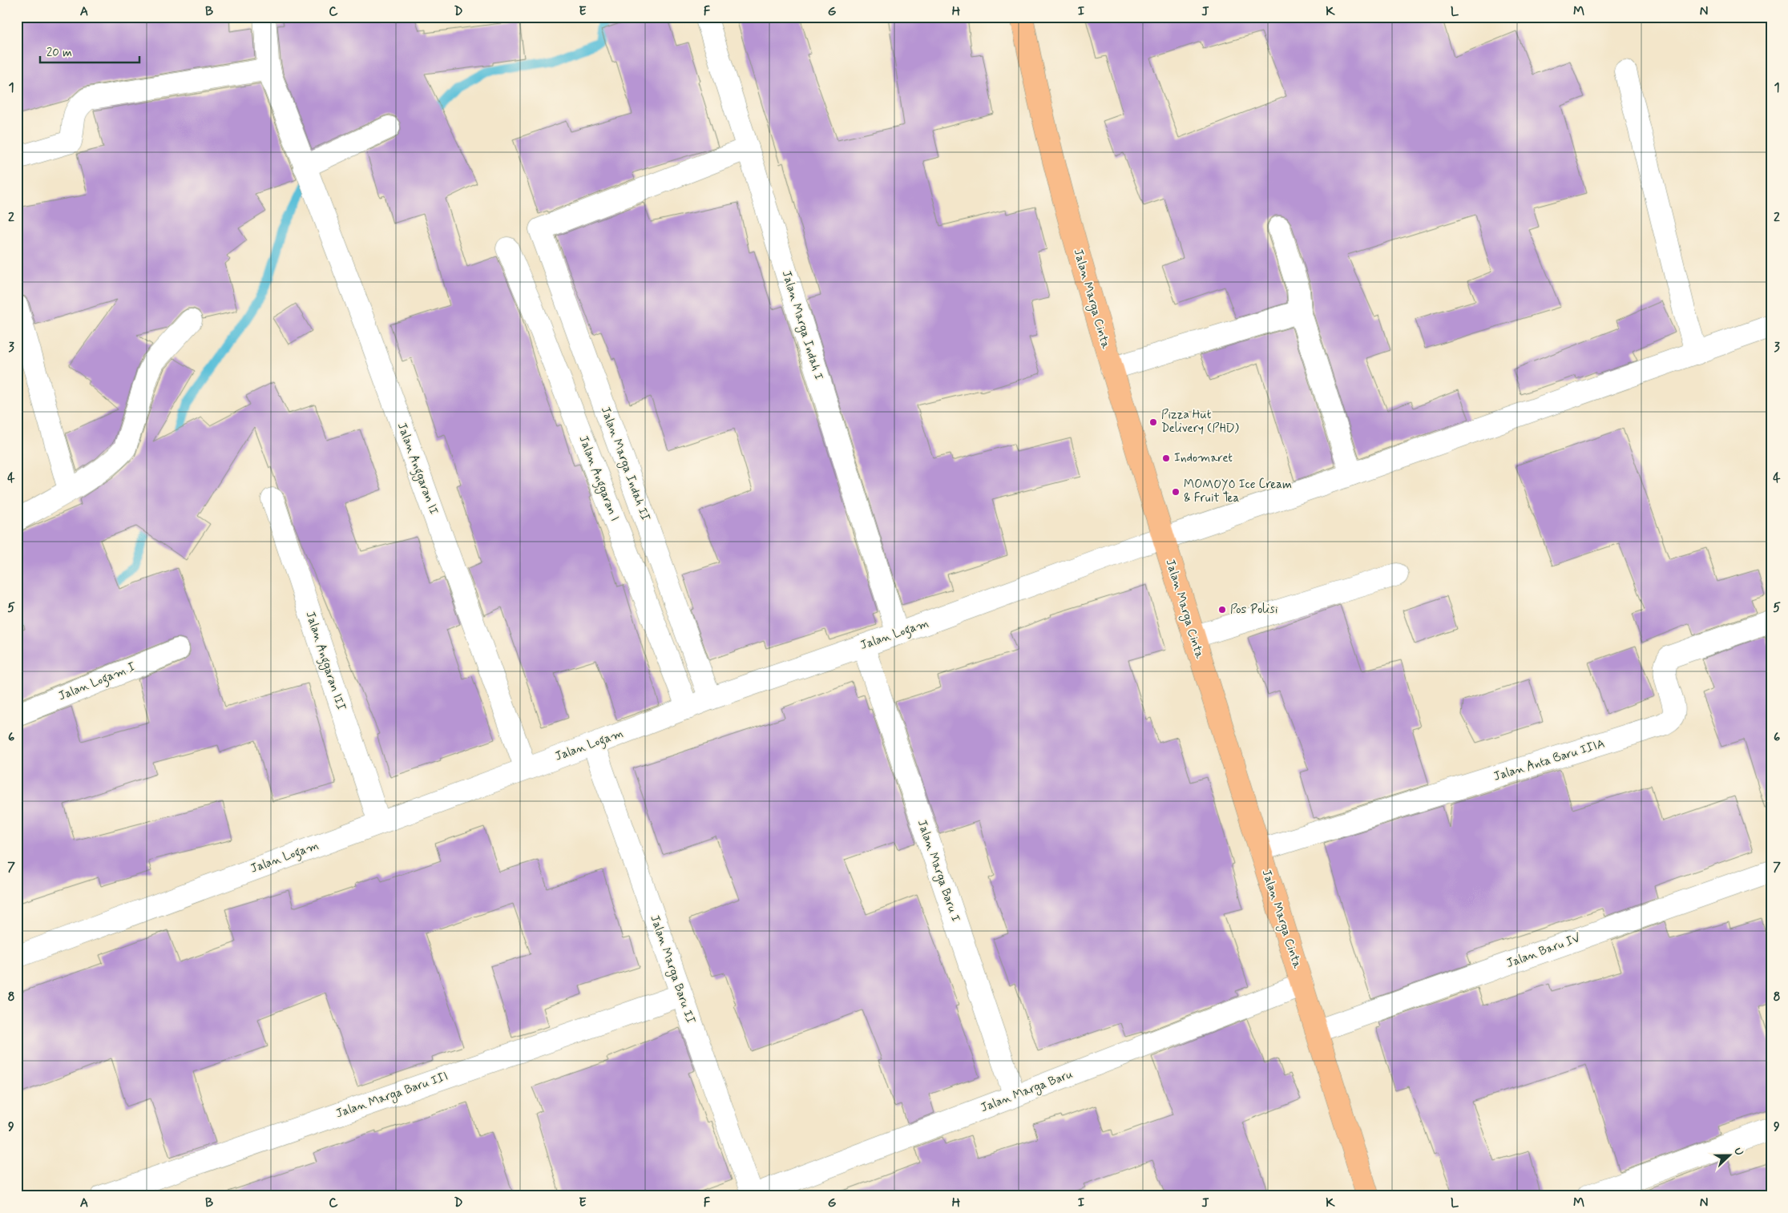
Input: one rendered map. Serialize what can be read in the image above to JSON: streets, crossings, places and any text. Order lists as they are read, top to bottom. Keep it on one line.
{"streets":{"main road":["Jalan Marga Cinta"],"street":["Jalan Marga Indah I","Jalan Marga Indah II","Jalan Anggaran II","Jalan Anggaran I","Jalan Logam","Jalan Anggaran III","Jalan Logam I","Jalan Anta Baru IIIA","Jalan Marga Baru I","Jalan Baru IV","Jalan Marga Baru II","Jalan Marga Baru","Jalan Marga Baru III"]},"crossings":[["Jalan Marga Cinta","Jalan Logam"],["Jalan Marga Cinta","Jalan Anta Baru IIIA"],["Jalan Marga Cinta","Jalan Baru IV"],["Jalan Marga Cinta","Jalan Marga Baru"],["Jalan Marga Indah I","Jalan Marga Indah II"],["Jalan Marga Indah I","Jalan Logam"],["Jalan Marga Indah II","Jalan Logam"],["Jalan Anggaran II","Jalan Logam"],["Jalan Anggaran I","Jalan Logam"],["Jalan Logam","Jalan Anggaran III"],["Jalan Logam","Jalan Marga Baru I"],["Jalan Logam","Jalan Marga Baru II"],["Jalan Marga Baru I","Jalan Marga Baru"],["Jalan Marga Baru II","Jalan Marga Baru"],["Jalan Marga Baru II","Jalan Marga Baru III"]],"places":["Pizza Hut Delivery (PHD)","Indomaret","MOMOYO Ice Cream & Fruit Tea","Pos Polisi"],"scale_bar":"20 m","north":"right","grid":{"columns":["A","B","C","D","E","F","G","H","I","J","K","L","M","N"],"rows":["1","2","3","4","5","6","7","8","9"]}}
